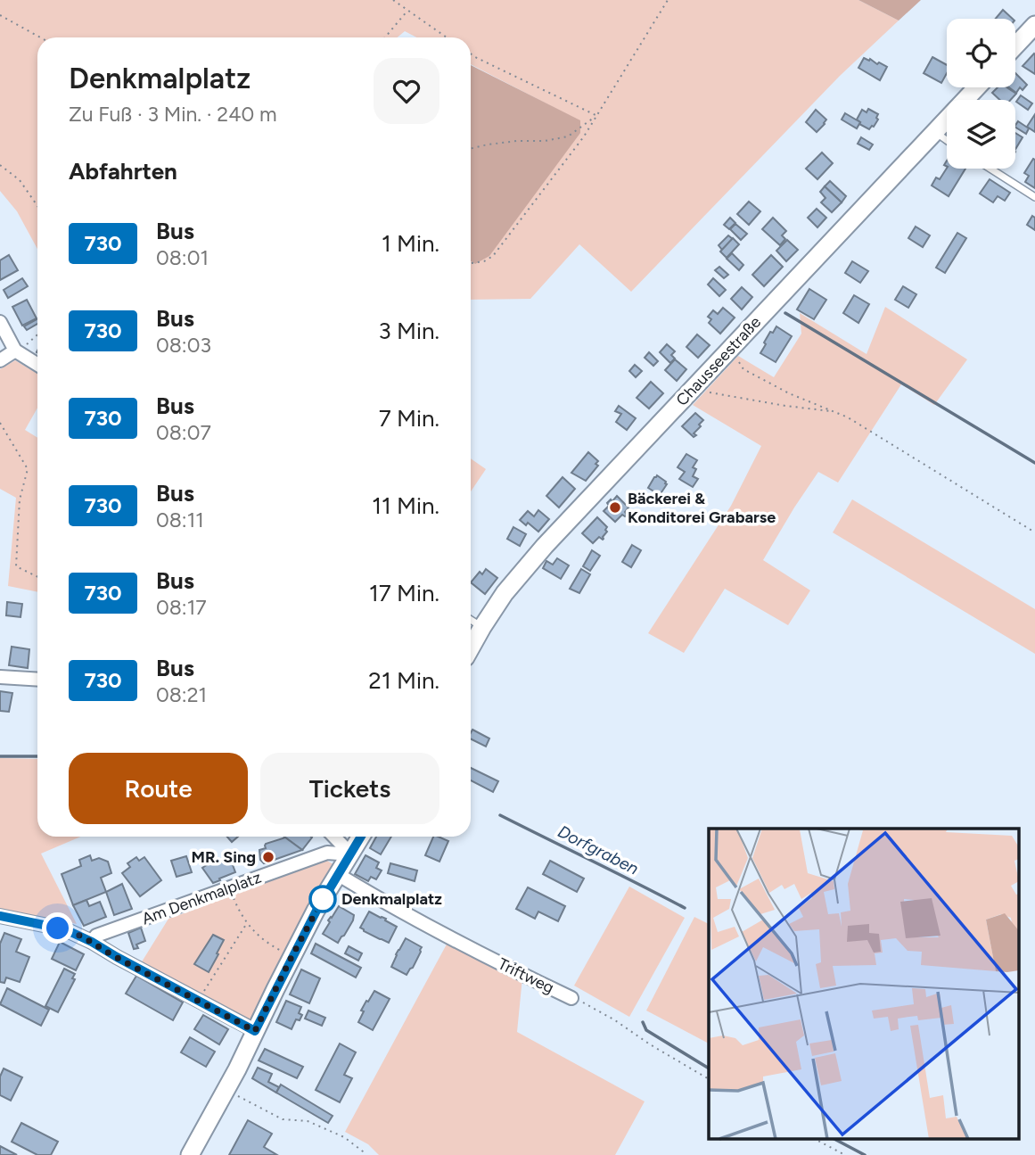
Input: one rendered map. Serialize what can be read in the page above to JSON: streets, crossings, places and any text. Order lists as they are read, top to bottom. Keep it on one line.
{"streets":{"main road":["Chausseestraße"],"street":["Am Denkmalplatz","Triftweg"]},"water":["Dorfgraben"],"places":["Bäckerei & Konditorei Grabarse","MR. Sing","Denkmalplatz"],"lines":["bus line 730"],"page":{"heading":[["Denkmalplatz","Zu Fuß · 3 Min. · 240 m"],"Abfahrten"],"list":[{"mark":"730","name":"Bus","note":"08:01","value":"1 Min."},{"mark":"730","name":"Bus","note":"08:03","value":"3 Min."},{"mark":"730","name":"Bus","note":"08:07","value":"7 Min."},{"mark":"730","name":"Bus","note":"08:11","value":"11 Min."},{"mark":"730","name":"Bus","note":"08:17","value":"17 Min."},{"mark":"730","name":"Bus","note":"08:21","value":"21 Min."}],"buttons":["Route","Tickets"]}}
